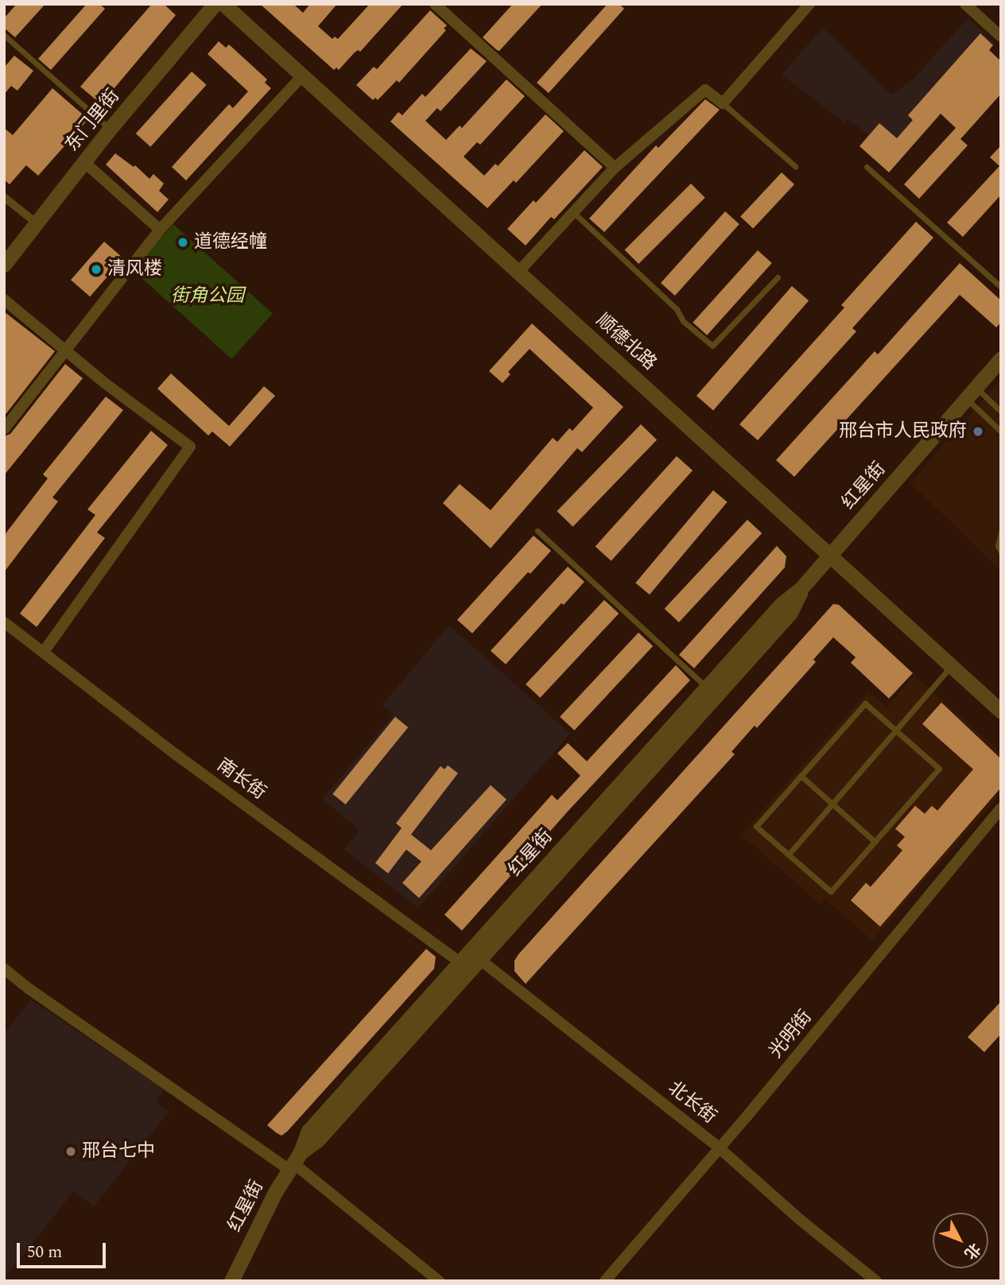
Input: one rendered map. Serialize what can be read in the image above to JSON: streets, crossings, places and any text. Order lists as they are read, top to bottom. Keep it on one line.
{"streets":{"street":["东门里街","顺德北路","红星街","南长街","光明街","北长街"]},"crossings":[["顺德北路","红星街"],["红星街","南长街"],["红星街","北长街"],["光明街","北长街"]],"parks":["街角公园"],"places":["道德经幢","清风楼","邢台市人民政府","邢台七中"],"scale_bar":"50 m","north":"bottom right"}
